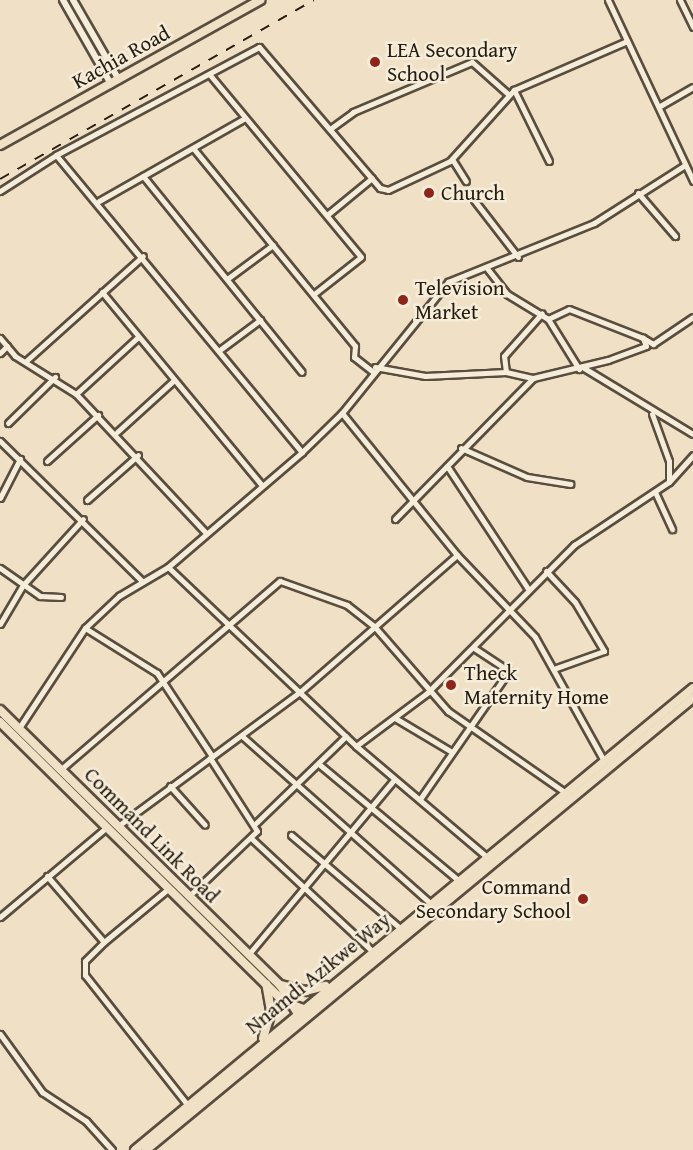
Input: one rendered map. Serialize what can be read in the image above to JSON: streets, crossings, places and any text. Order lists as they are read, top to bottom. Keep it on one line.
{"streets":{"main road":["Kachia Road","Command Link Road","Nnamdi Azikwe Way"]},"crossings":[["Command Link Road","Nnamdi Azikwe Way"]],"places":["LEA Secondary School","Church","Television Market","Theck Maternity Home","Command Secondary School"]}
